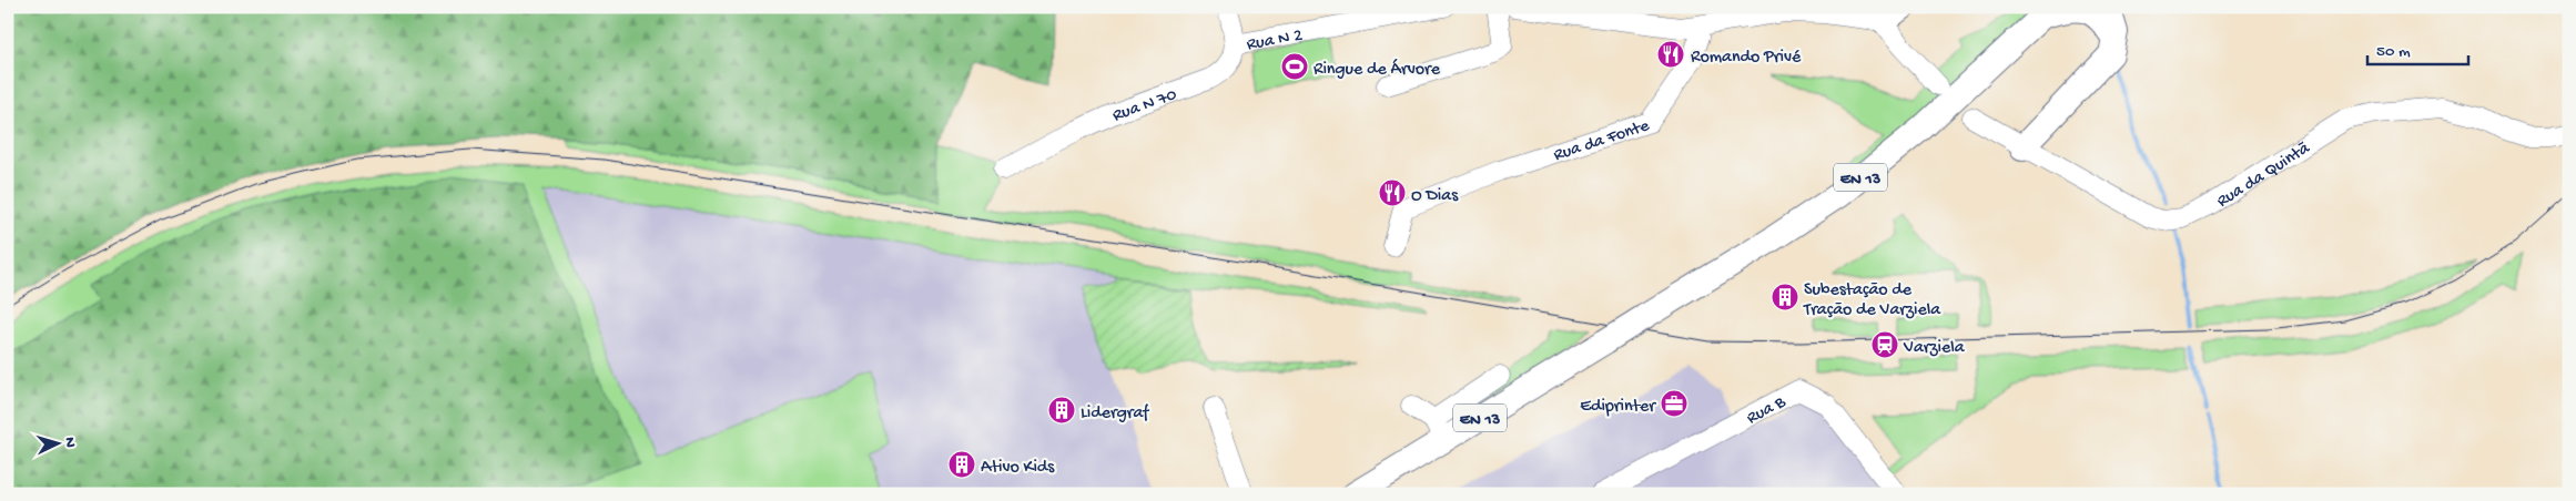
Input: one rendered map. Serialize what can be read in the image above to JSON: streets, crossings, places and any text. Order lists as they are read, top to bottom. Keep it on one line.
{"streets":{"main road":["EN 13"],"street":["Rua N 2","Rua N 70","Rua da Fonte","Rua da Quintã","Rua B"]},"crossings":[["Rua N 2","Rua N 70"]],"places":{"restaurant":["Romando Privé","O Dias"],"sports":["Ringue de Árvore"],"building":["Subestação de Tração de Varziela","Lidergraf","Ativo Kids"],"station":["Varziela"],"office":["Ediprinter"]},"scale_bar":"50 m","north":"right"}
